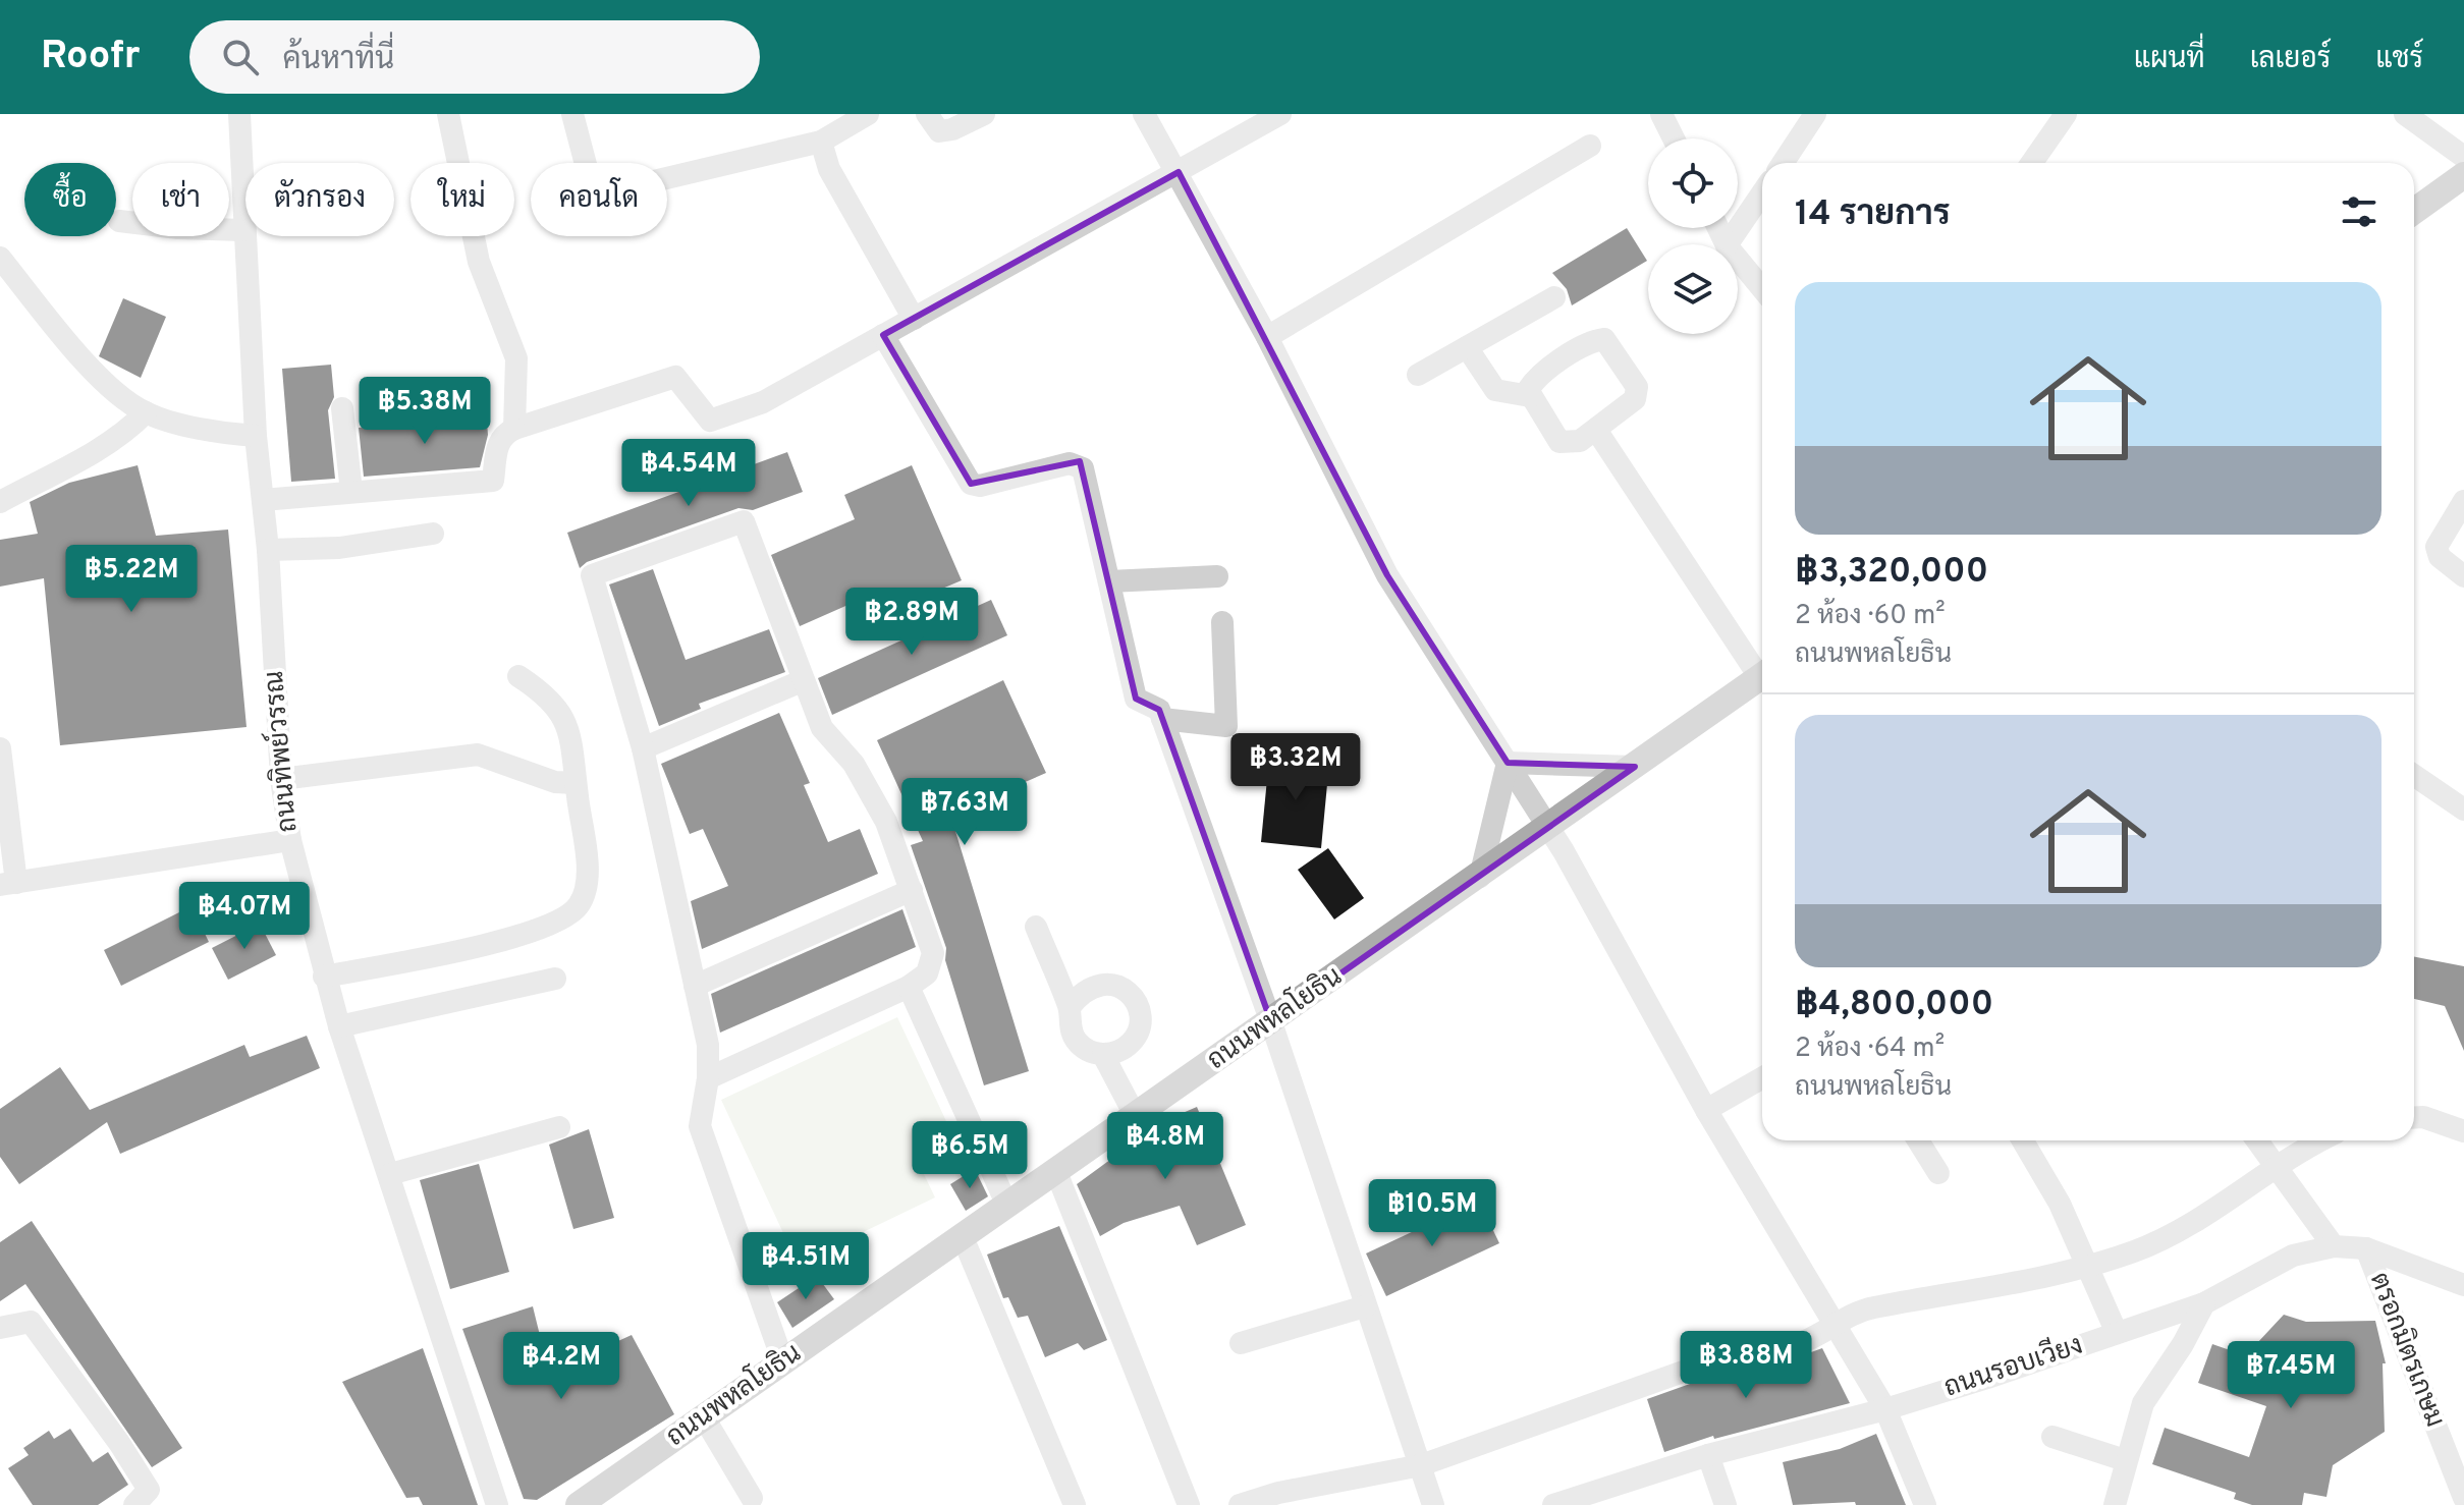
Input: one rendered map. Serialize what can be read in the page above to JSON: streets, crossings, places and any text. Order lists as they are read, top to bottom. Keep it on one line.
{"streets":{"main road":["ถนนพหลโยธิน"],"street":["ถนนทิพย์วรรณ","ตรอกมิตรเกษม","ถนนรอบเวียง"]},"crossings":[["ตรอกมิตรเกษม","ถนนรอบเวียง"]],"page":{"header":"Roofr","search":"ค้นหาที่นี่","nav":["แผนที่","เลเยอร์","แชร์"],"chip":["ซื้อ","เช่า","ตัวกรอง","ใหม่","คอนโด"],"heading":"14 รายการ","list":[{"name":"฿3,320,000","note":"2 ห้อง · 60 m² · ถนนพหลโยธิน"},{"name":"฿4,800,000","note":"2 ห้อง · 64 m² · ถนนพหลโยธิน"}],"price":["฿5.38M","฿4.54M","฿5.22M","฿2.89M","฿3.32M","฿7.63M","฿4.07M","฿4.8M","฿6.5M","฿10.5M","฿4.51M","฿3.88M","฿4.2M","฿7.45M"]}}
